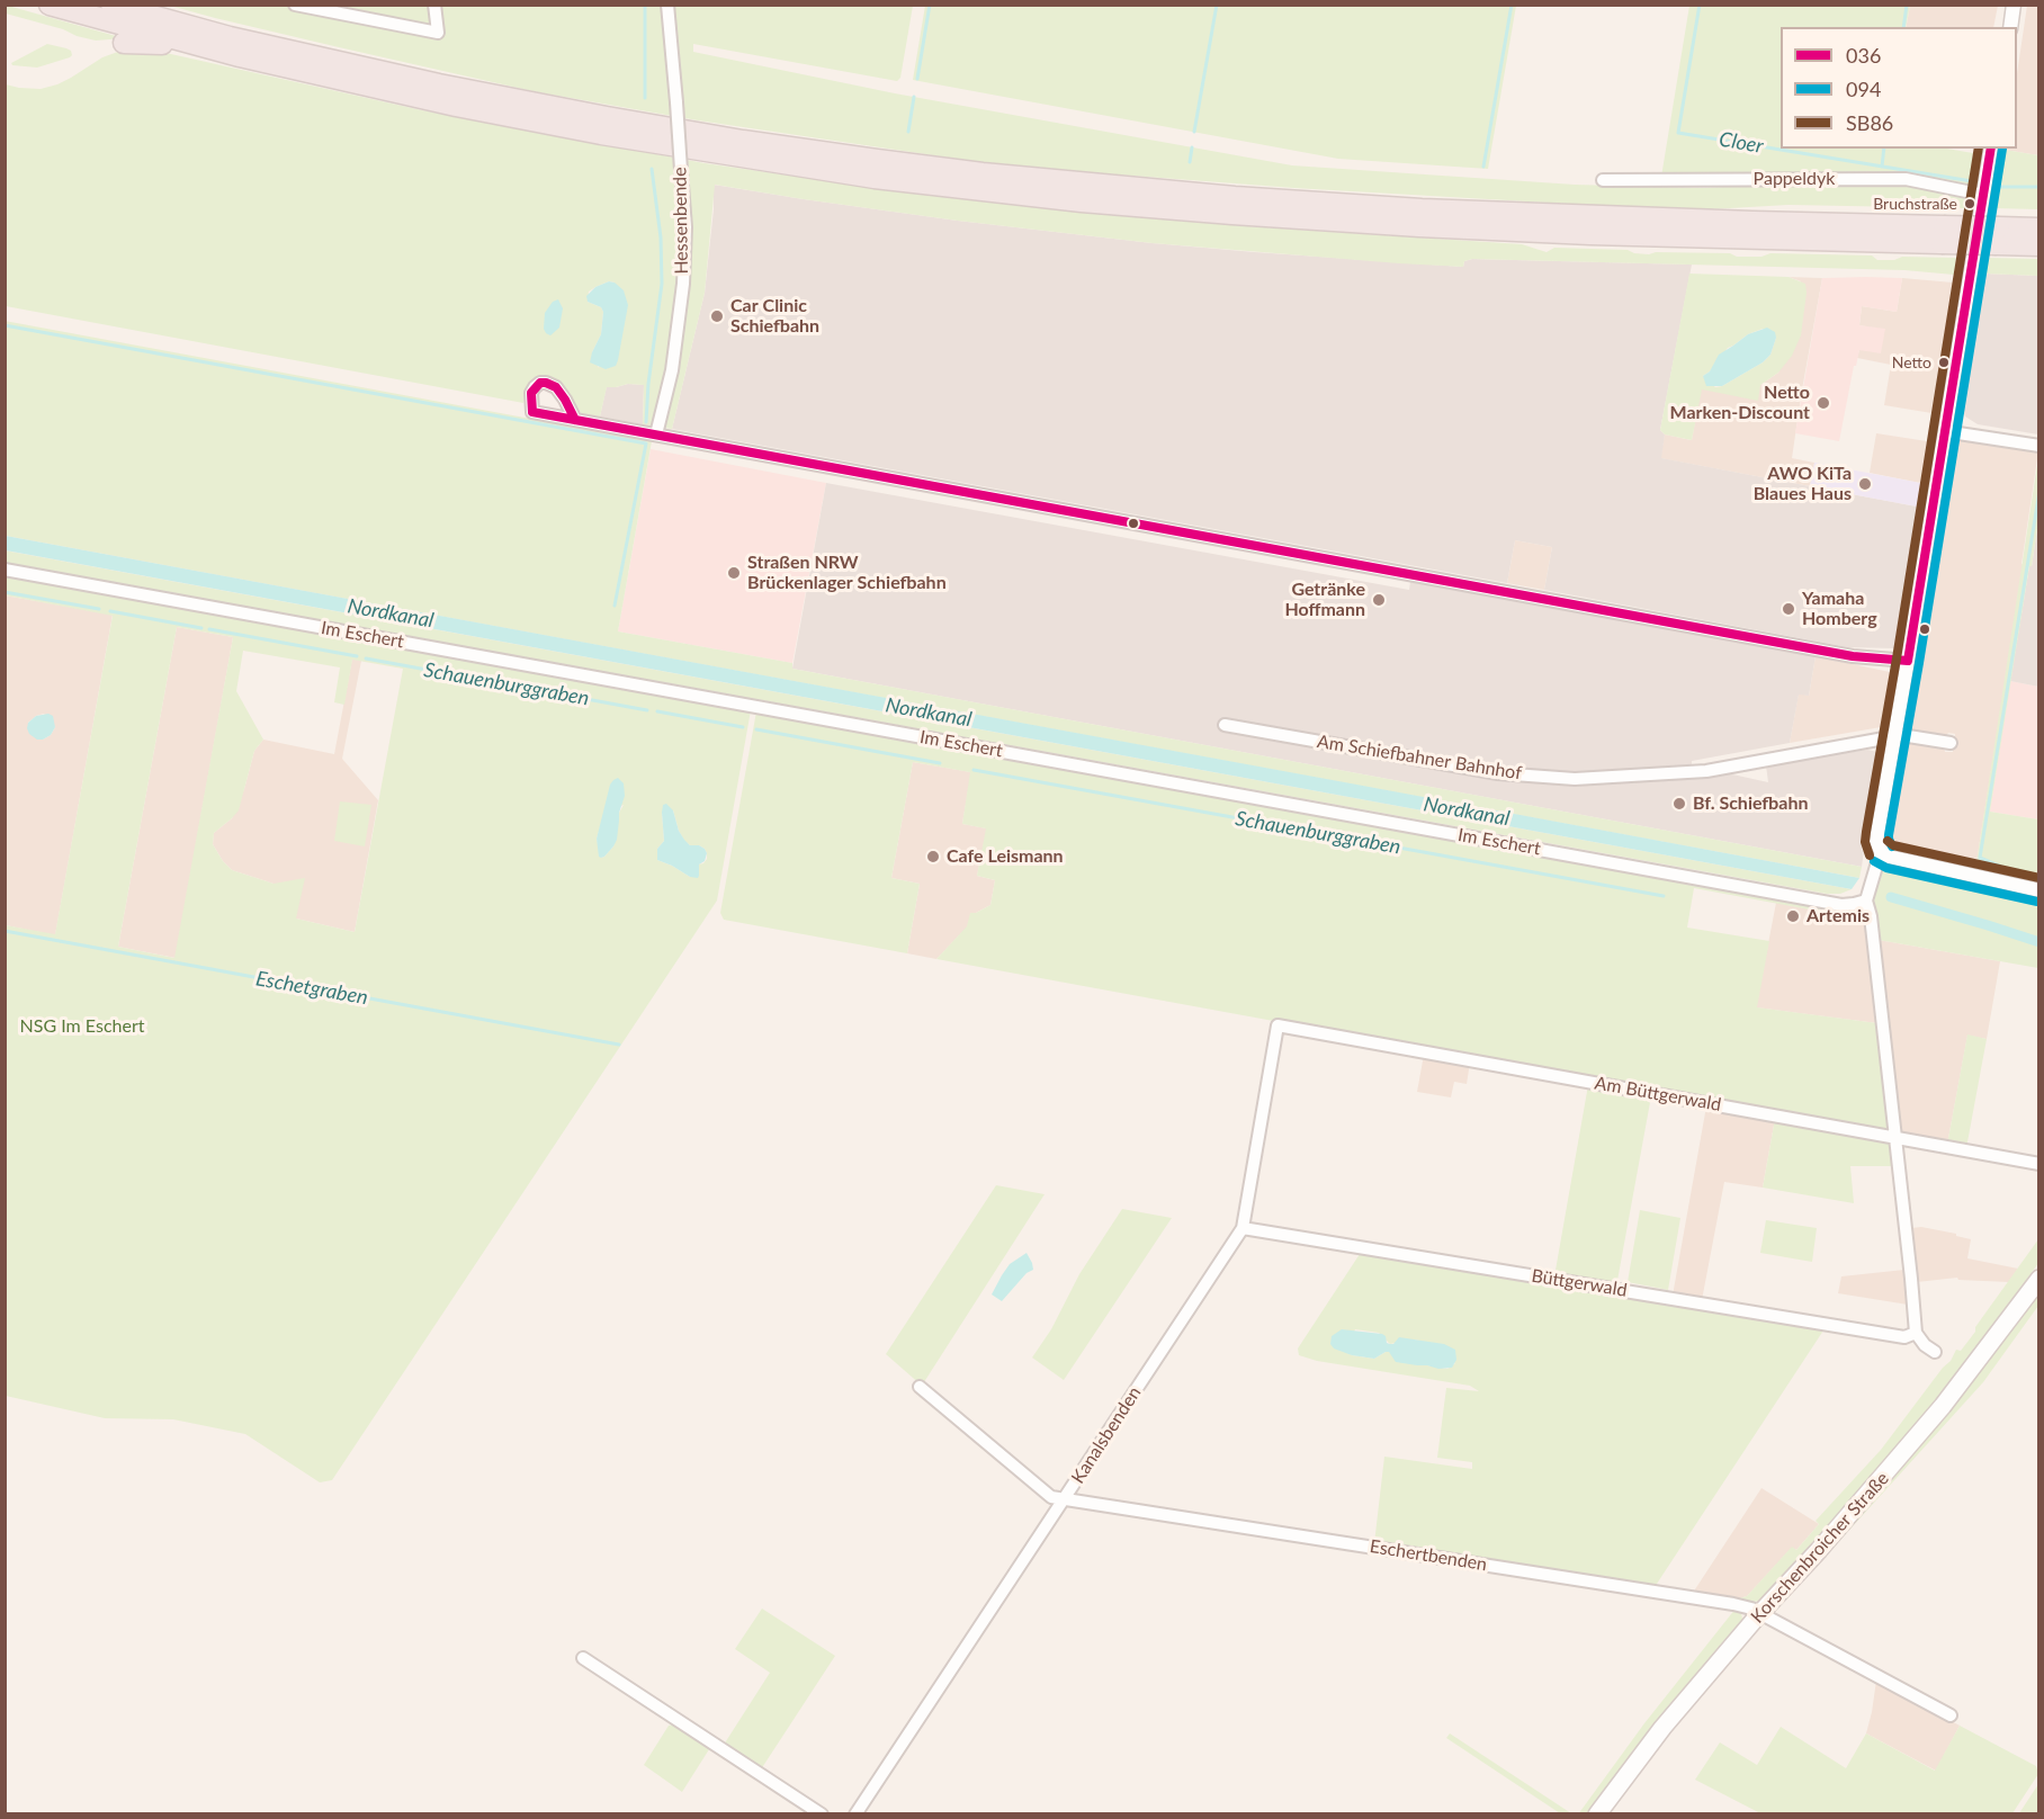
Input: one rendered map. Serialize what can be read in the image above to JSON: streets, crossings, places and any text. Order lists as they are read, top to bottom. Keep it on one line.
{"streets":{"main road":["Korschenbroicher Straße"],"street":["Pappeldyk","Hessenbende","Im Eschert","Am Schiefbahner Bahnhof","Am Büttgerwald","Büttgerwald","Kanalsbenden","Eschertbenden"]},"crossings":[["Am Büttgerwald","Kanalsbenden"],["Büttgerwald","Kanalsbenden"],["Kanalsbenden","Eschertbenden"],["Korschenbroicher Straße","Eschertbenden"]],"water":["Cloer","Nordkanal","Schauenburggraben","Eschetgraben"],"parks":["NSG Im Eschert"],"places":["Bruchstraße","Car Clinic Schiefbahn","Netto","Netto Marken-Discount","AWO KiTa Blaues Haus","Straßen NRW Brückenlager Schiefbahn","Getränke Hoffmann","Yamaha Homberg","Bf. Schiefbahn","Cafe Leismann","Artemis"],"lines":["transit line 036","transit line 094","transit line SB86"],"legend":["036","094","SB86"]}
